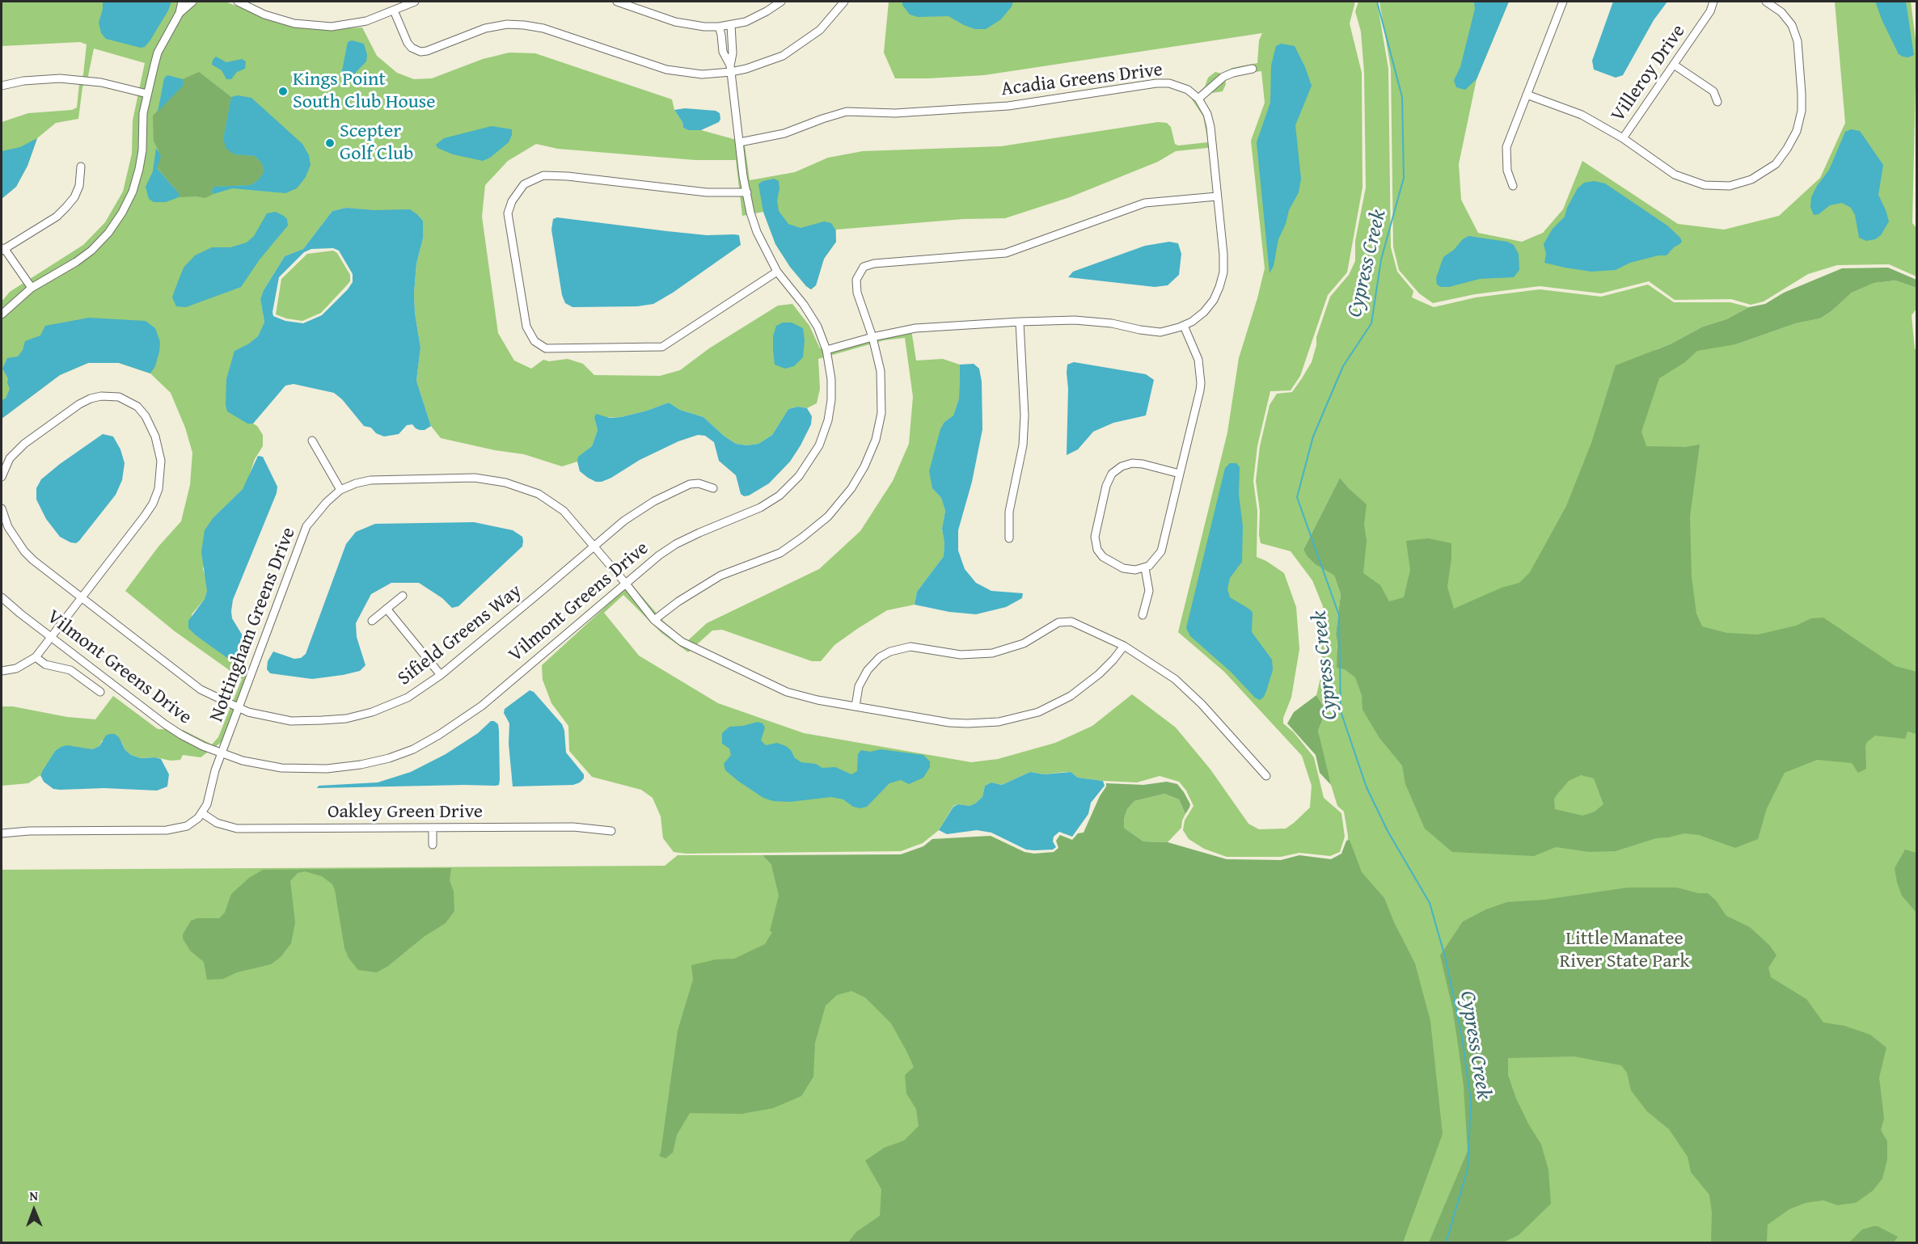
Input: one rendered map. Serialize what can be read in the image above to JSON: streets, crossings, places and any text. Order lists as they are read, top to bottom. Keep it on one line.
{"streets":{"street":["Villeroy Drive","Acadia Greens Drive","Vilmont Greens Drive","Nottingham Greens Drive","Sifield Greens Way","Oakley Green Drive"]},"crossings":[["Acadia Greens Drive","Vilmont Greens Drive"],["Vilmont Greens Drive","Nottingham Greens Drive"],["Nottingham Greens Drive","Sifield Greens Way"],["Nottingham Greens Drive","Oakley Green Drive"]],"water":["Cypress Creek"],"parks":["Little Manatee River State Park"],"places":["Kings Point South Club House","Scepter Golf Club"],"north":"top"}
